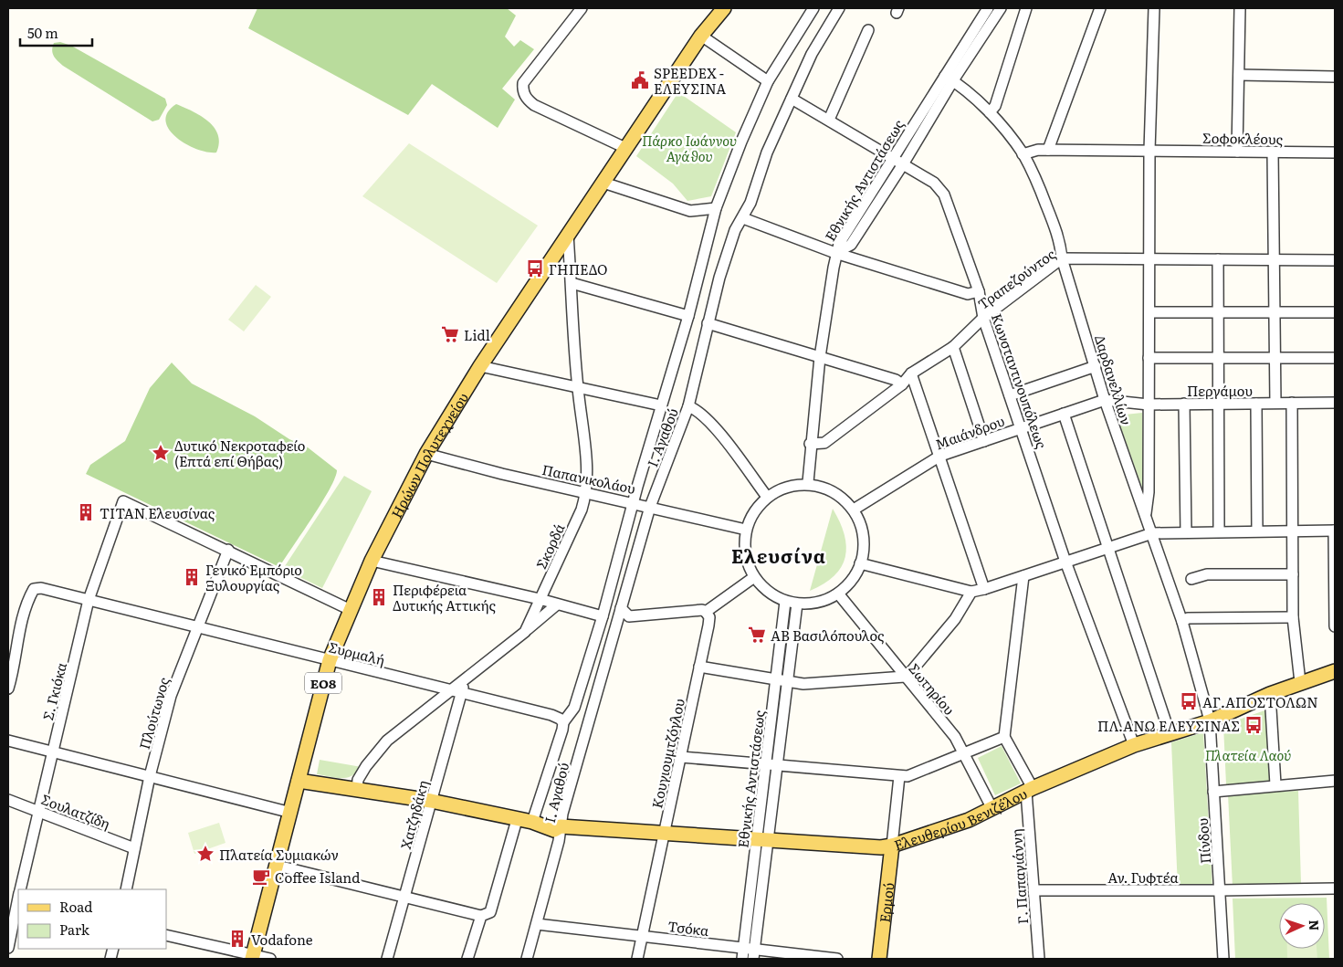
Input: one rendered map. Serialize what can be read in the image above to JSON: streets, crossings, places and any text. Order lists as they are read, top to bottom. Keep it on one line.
{"streets":{"main road":["Ηρώων Πολυτεχνείου","ΕΟ8","Ελευθερίου Βενιζέλου","Ερμού"],"street":["Σοφοκλέους","Εθνικής Αντιστάσεως","Τραπεζούντος","Δαρδανελλίων","Κωνσταντινουπόλεως","Περγάμου","Μαιάνδρου","Ι. Αγαθού","Παπανικολάου","Σκορδά","Συρμαλή","Σωτηρίου","Σ. Γκιόκα","Πλούτωνος","Κουγιουμτζόγλου","Σουλατζίδη","Χατζηδάκη","Πίνδου","Γ. Παπαγιάννη","Αν. Γυφτέα","Τσόκα"]},"crossings":[["Σοφοκλέους","Δαρδανελλίων"],["Εθνικής Αντιστάσεως","Δαρδανελλίων"],["Εθνικής Αντιστάσεως","Κωνσταντινουπόλεως"],["Εθνικής Αντιστάσεως","Μαιάνδρου"],["Εθνικής Αντιστάσεως","Παπανικολάου"],["Εθνικής Αντιστάσεως","Σωτηρίου"],["Εθνικής Αντιστάσεως","Ελευθερίου Βενιζέλου"],["Εθνικής Αντιστάσεως","Τσόκα"],["Τραπεζούντος","Δαρδανελλίων"],["Τραπεζούντος","Κωνσταντινουπόλεως"],["Δαρδανελλίων","Περγάμου"],["Δαρδανελλίων","Μαιάνδρου"],["Δαρδανελλίων","Ελευθερίου Βενιζέλου"],["Δαρδανελλίων","Πίνδου"],["Κωνσταντινουπόλεως","Μαιάνδρου"],["Κωνσταντινουπόλεως","Ι. Αγαθού"],["Κωνσταντινουπόλεως","Ελευθερίου Βενιζέλου"],["Περγάμου","Μαιάνδρου"],["Μαιάνδρου","Παπανικολάου"],["Μαιάνδρου","Σωτηρίου"],["Ι. Αγαθού","Παπανικολάου"],["Ι. Αγαθού","Ελευθερίου Βενιζέλου"],["Ι. Αγαθού","Τσόκα"],["Ηρώων Πολυτεχνείου","Παπανικολάου"],["Ηρώων Πολυτεχνείου","Σκορδά"],["Ηρώων Πολυτεχνείου","Συρμαλή"],["Παπανικολάου","Σκορδά"],["Παπανικολάου","Σωτηρίου"],["Σκορδά","Συρμαλή"],["Σκορδά","Χατζηδάκη"],["Συρμαλή","Σ. Γκιόκα"],["Συρμαλή","Πλούτωνος"],["Συρμαλή","Χατζηδάκη"],["Σωτηρίου","Ελευθερίου Βενιζέλου"],["Σ. Γκιόκα","Πλούτωνος"],["Σ. Γκιόκα","Σουλατζίδη"],["Πλούτωνος","Σουλατζίδη"],["Κουγιουμτζόγλου","Ελευθερίου Βενιζέλου"],["Κουγιουμτζόγλου","Τσόκα"],["Ελευθερίου Βενιζέλου","Πίνδου"],["Ελευθερίου Βενιζέλου","Γ. Παπαγιάννη"],["Ελευθερίου Βενιζέλου","Ερμού"],["Πίνδου","Αν. Γυφτέα"],["Γ. Παπαγιάννη","Αν. Γυφτέα"]],"districts":["Ελευσίνα"],"parks":["Πάρκο Ιωάννου Αγάθου","Πλατεία Λαού"],"places":{"public building":["SPEEDEX - ΕΛΕΥΣΙΝΑ"],"bus stop":["ΓΗΠΕΔΟ","ΑΓ.ΑΠΟΣΤΟΛΩΝ","ΠΛ.ΑΝΩ ΕΛΕΥΣΙΝΑΣ"],"supermarket":["Lidl","ΑΒ Βασιλόπουλος"],"place":["Δυτικό Νεκροταφείο (Επτά επί Θήβας)","Πλατεία Συμιακών"],"building":["TITAN Ελευσίνας","Γενικό Εμπόριο Ξυλουργίας","Περιφέρεια Δυτικής Αττικής","Vodafone"],"cafe":["Coffee Island"]},"legend":["Road","Park"],"scale_bar":"50 m","north":"right"}
